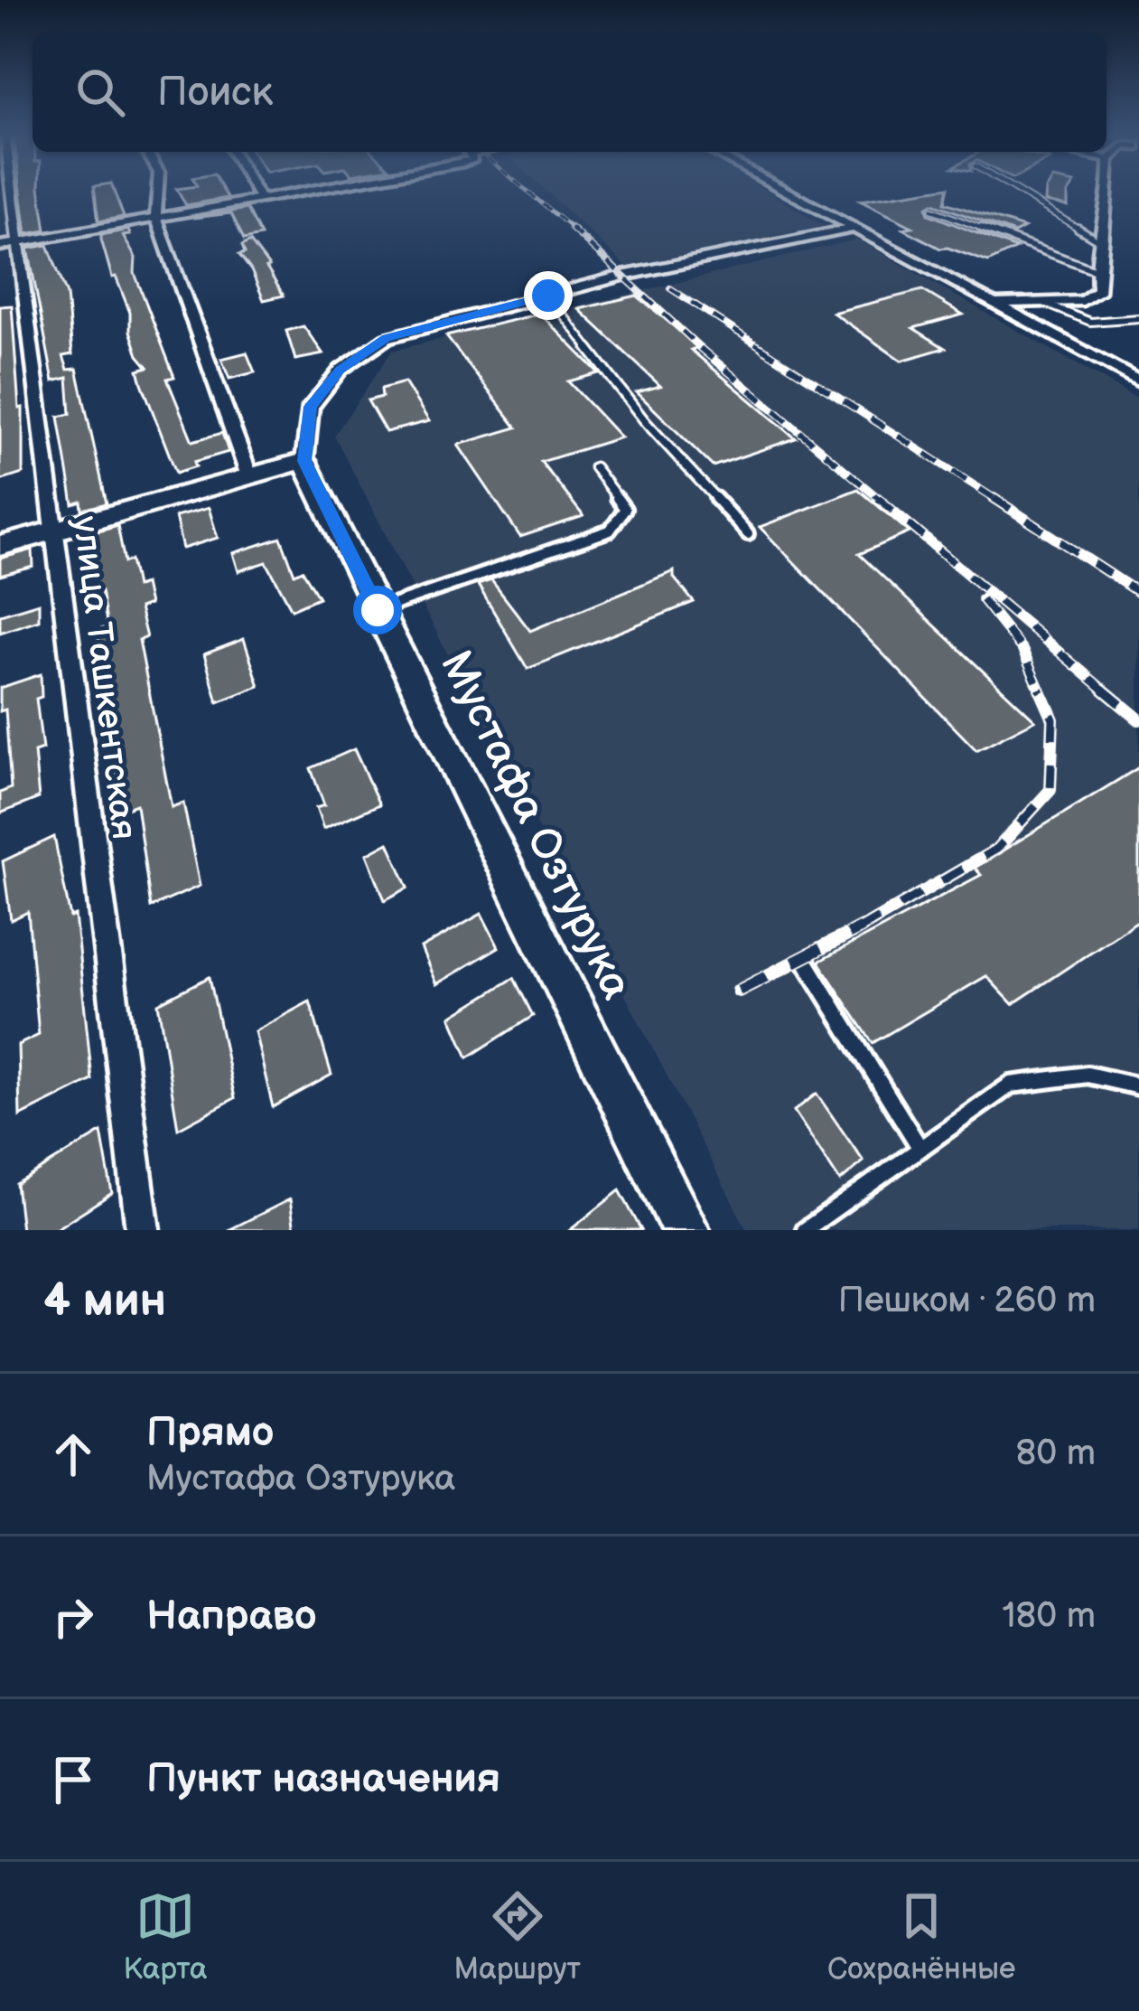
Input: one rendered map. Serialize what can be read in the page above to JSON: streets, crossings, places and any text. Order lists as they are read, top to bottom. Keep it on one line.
{"streets":{"street":["улица Ташкентская","Мустафа Озтурука"]},"page":{"search":"Поиск","heading":["4 мин","Пешком · 260 m"],"list":[["Прямо","Мустафа Озтурука","80 m"],["Направо","180 m"],"Пункт назначения"],"nav":["Карта","Маршрут","Сохранённые"]}}
